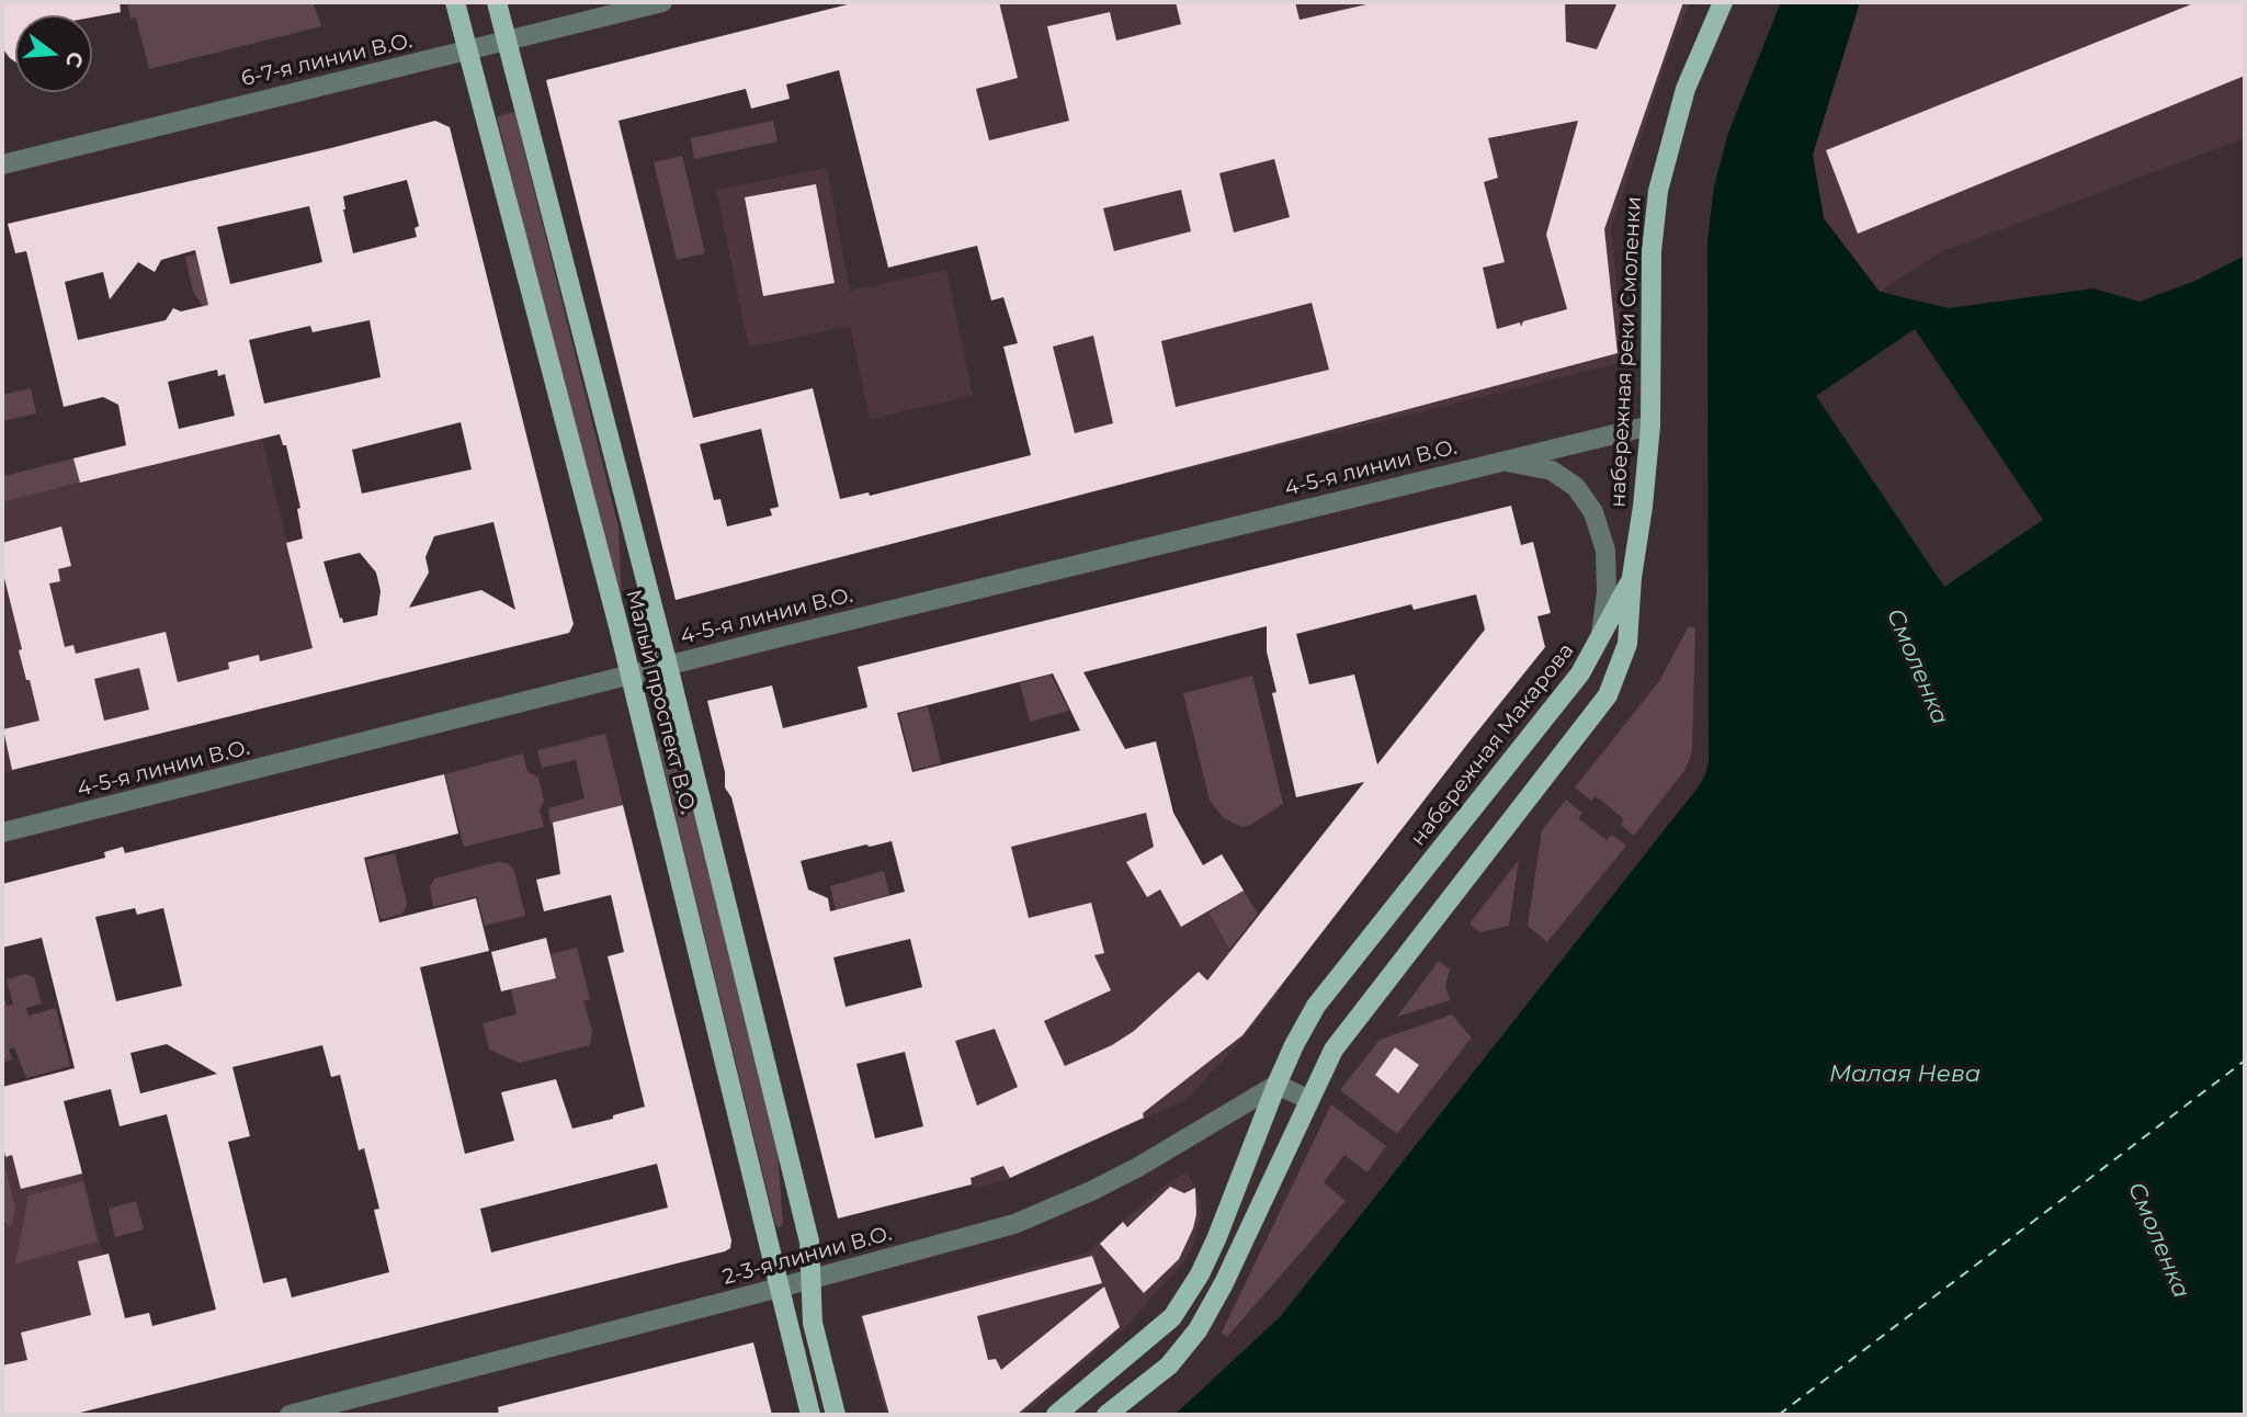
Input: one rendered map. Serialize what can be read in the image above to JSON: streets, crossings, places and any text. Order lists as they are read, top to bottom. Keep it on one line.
{"streets":{"main road":["набережная реки Смоленки","Малый проспект В.О.","набережная Макарова"],"street":["6-7-я линии В.О.","4-5-я линии В.О.","2-3-я линии В.О."]},"crossings":[["6-7-я линии В.О.","Малый проспект В.О."],["набережная реки Смоленки","4-5-я линии В.О."],["набережная реки Смоленки","набережная Макарова"],["4-5-я линии В.О.","Малый проспект В.О."],["4-5-я линии В.О.","набережная Макарова"],["Малый проспект В.О.","2-3-я линии В.О."],["набережная Макарова","2-3-я линии В.О."]],"water":["Смоленка","Малая Нева"],"north":"right"}
